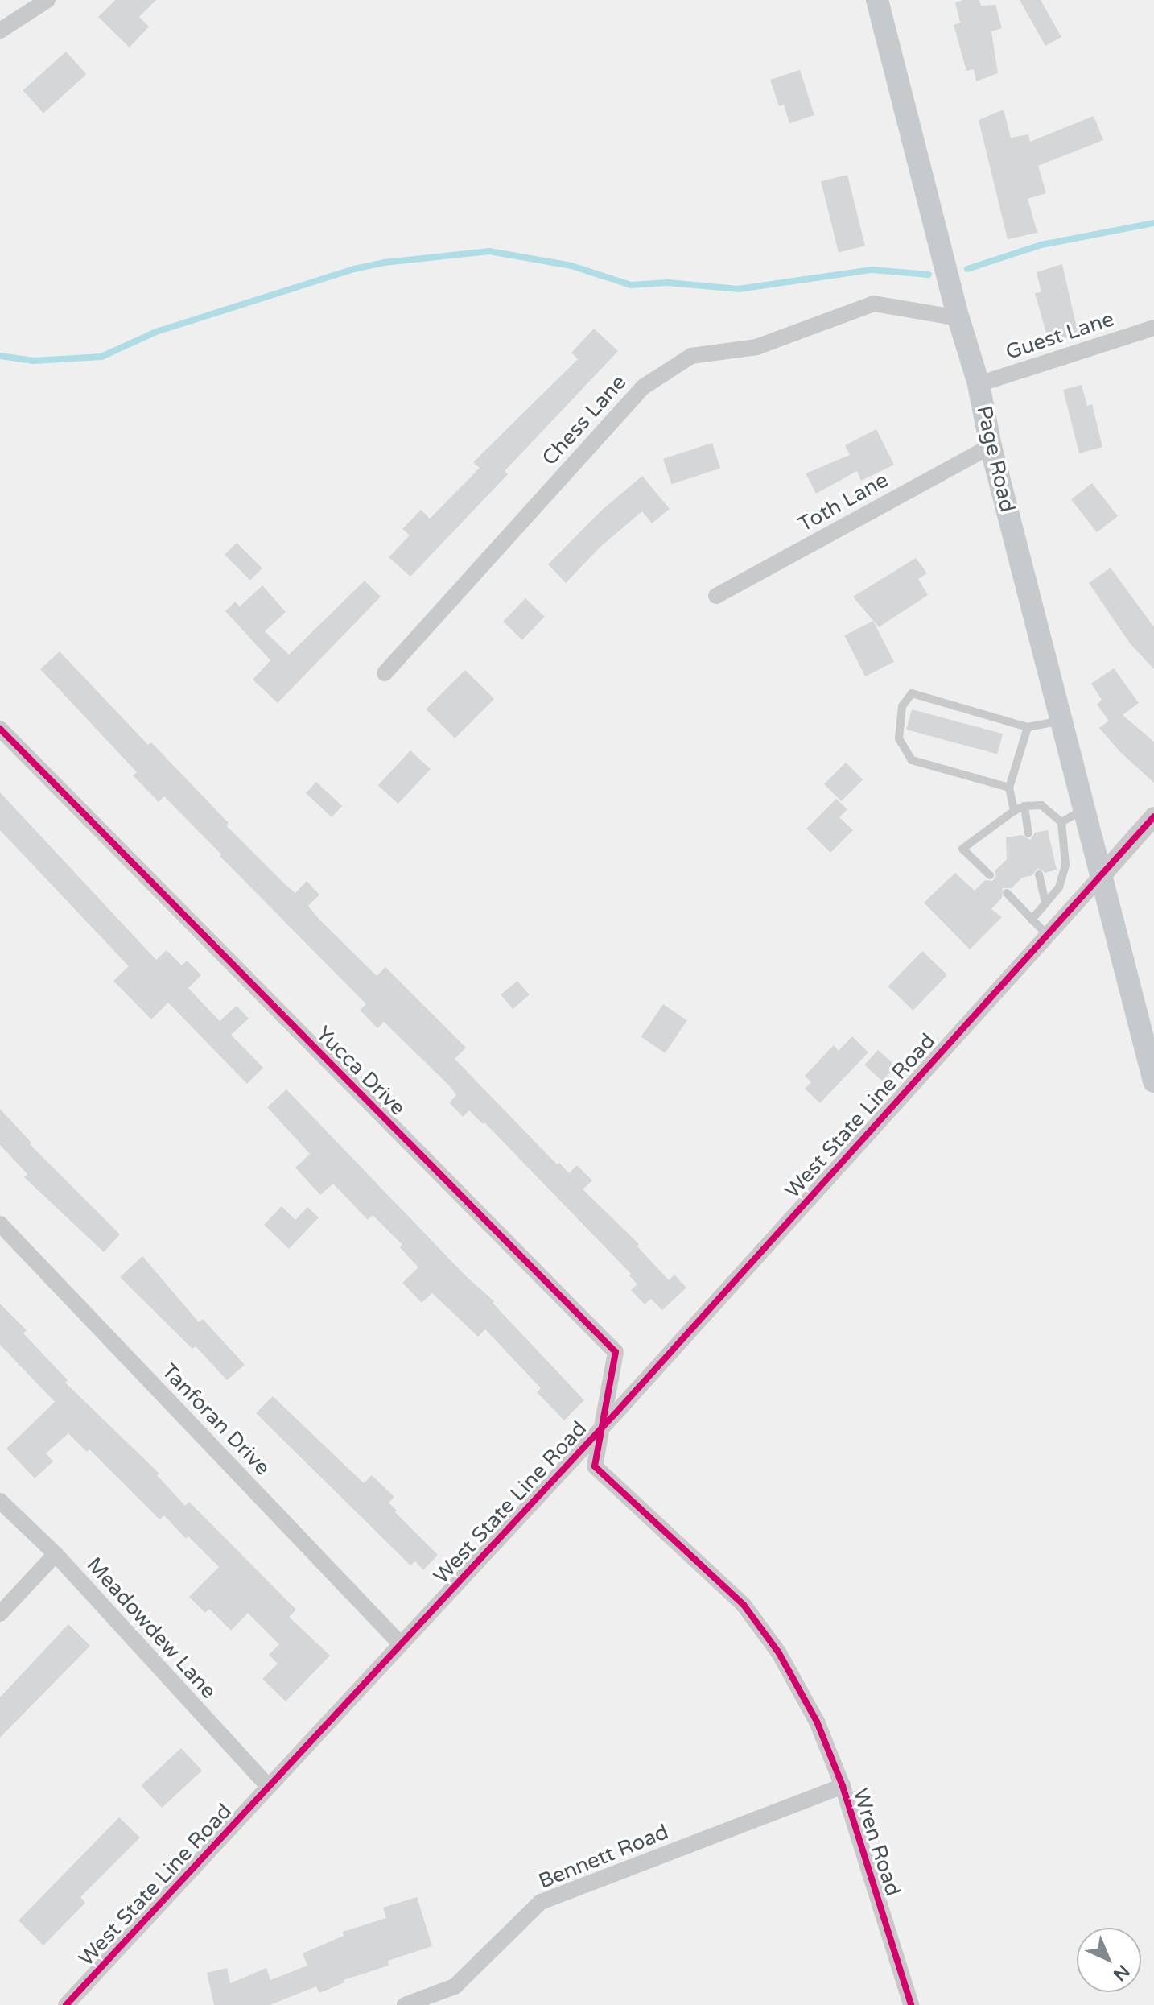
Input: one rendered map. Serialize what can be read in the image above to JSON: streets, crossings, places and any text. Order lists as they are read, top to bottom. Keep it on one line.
{"streets":{"main road":["Page Road"],"street":["Guest Lane","Chess Lane","Toth Lane","Yucca Drive","West State Line Road","Tanforan Drive","Meadowdew Lane","Wren Road","Bennett Road"]},"crossings":[["Guest Lane","Page Road"],["Chess Lane","Page Road"],["Page Road","Toth Lane"],["Page Road","West State Line Road"],["Yucca Drive","West State Line Road"],["Yucca Drive","Wren Road"],["West State Line Road","Tanforan Drive"],["West State Line Road","Meadowdew Lane"],["Wren Road","Bennett Road"]],"north":"bottom right"}
